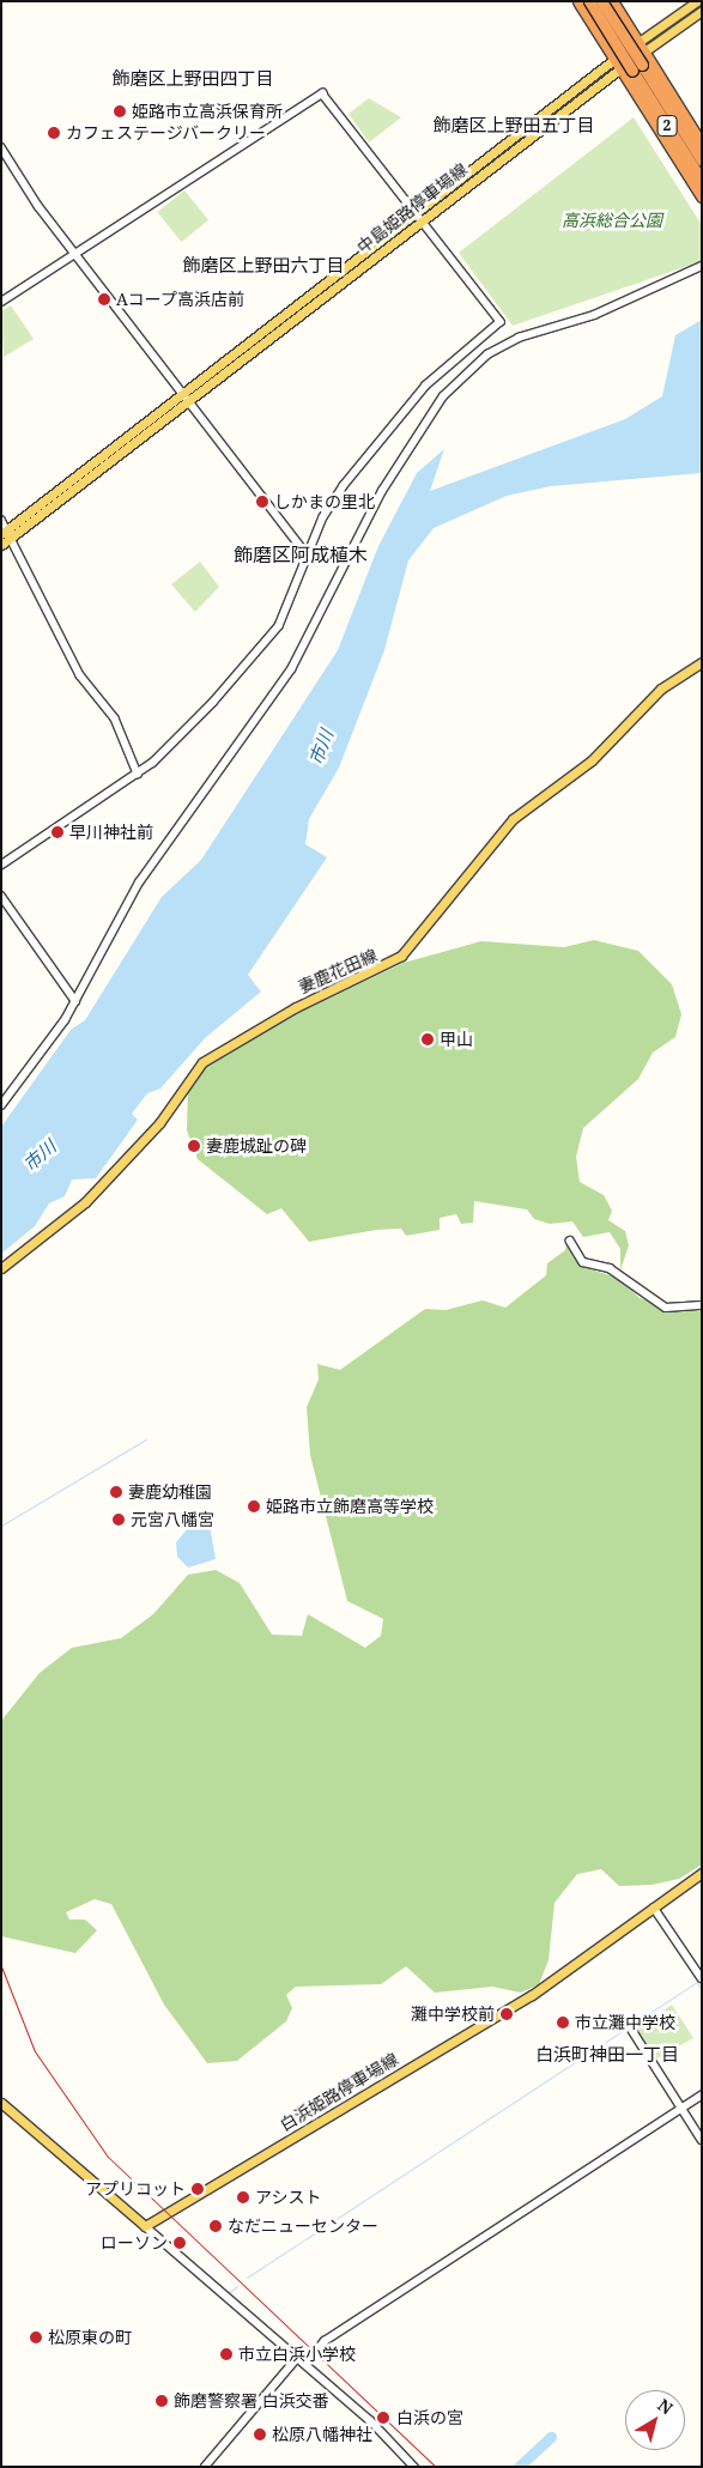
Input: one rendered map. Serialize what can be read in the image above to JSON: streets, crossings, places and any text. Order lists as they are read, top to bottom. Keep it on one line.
{"streets":{"highway":["2"],"main road":["中島姫路停車場線","妻鹿花田線","白浜姫路停車場線"]},"districts":["飾磨区上野田四丁目","飾磨区上野田五丁目","飾磨区上野田六丁目","飾磨区阿成植木","白浜町神田一丁目"],"water":["市川"],"parks":["高浜総合公園"],"places":["姫路市立高浜保育所","カフェステージバークリー","Aコープ高浜店前","しかまの里北","早川神社前","甲山","妻鹿城趾の碑","妻鹿幼稚園","姫路市立飾磨高等学校","元宮八幡宮","灘中学校前","市立灘中学校","アプリコット","アシスト","なだニューセンター","ローソン","松原東の町","市立白浜小学校","飾磨警察署 白浜交番","白浜の宮","松原八幡神社"],"north":"top right"}
